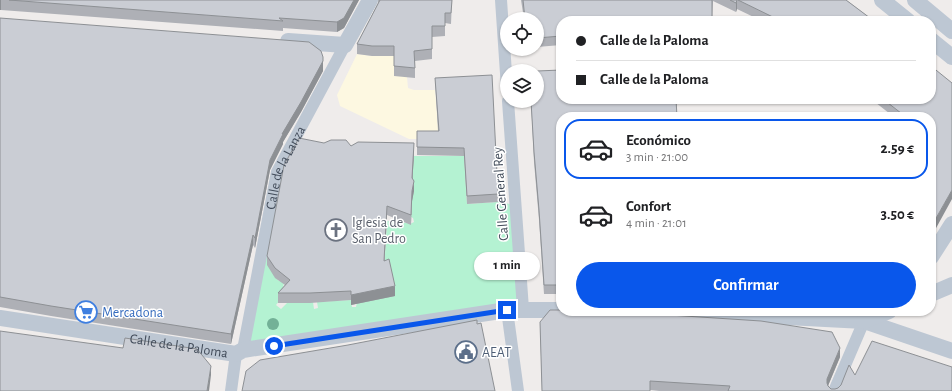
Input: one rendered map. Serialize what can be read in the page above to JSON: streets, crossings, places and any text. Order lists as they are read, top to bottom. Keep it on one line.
{"streets":{"street":["Calle de la Lanza","Calle General Rey","Calle de la Paloma"]},"crossings":[["Calle de la Lanza","Calle de la Paloma"],["Calle General Rey","Calle de la Paloma"]],"places":{"church":["Iglesia de San Pedro"],"supermarket":["Mercadona"],"public building":["AEAT"]},"page":{"banner":["Calle de la Paloma","Calle de la Paloma"],"list":[{"name":"Económico","note":"3 min · 21:00","value":"2.59 €"},{"name":"Confort","note":"4 min · 21:01","value":"3.50 €"}],"bubble":"1 min","buttons":"Confirmar"}}
